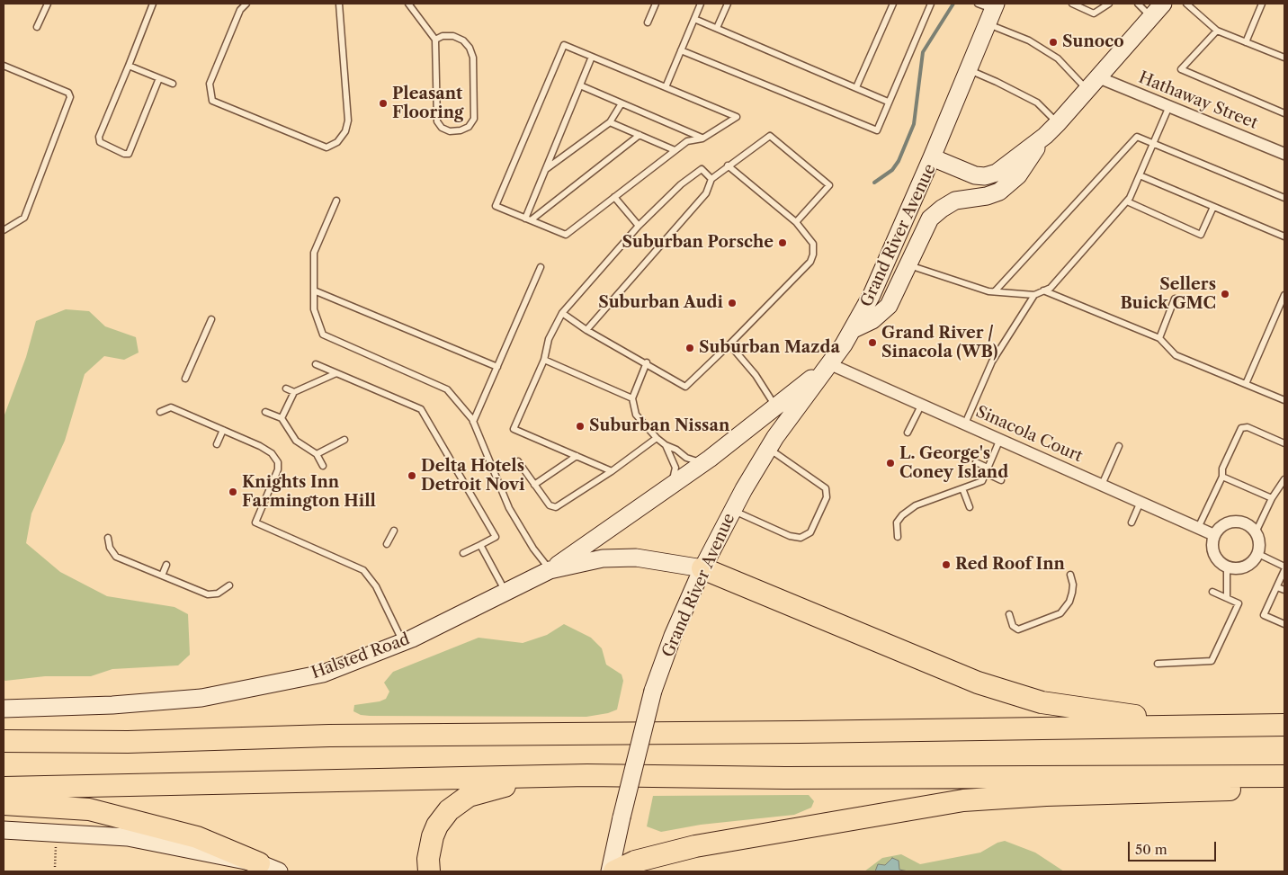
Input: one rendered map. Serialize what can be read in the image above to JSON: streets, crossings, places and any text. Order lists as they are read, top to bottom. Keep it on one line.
{"streets":{"main road":["Grand River Avenue","Halsted Road"],"street":["Hathaway Street","Sinacola Court"]},"crossings":[["Hathaway Street","Grand River Avenue"],["Grand River Avenue","Sinacola Court"],["Grand River Avenue","Halsted Road"]],"places":["Sunoco","Pleasant Flooring","Suburban Porsche","Sellers Buick GMC","Suburban Audi","Grand River / Sinacola (WB)","Suburban Mazda","Suburban Nissan","L. George's Coney Island","Delta Hotels Detroit Novi","Knights Inn Farmington Hill","Red Roof Inn"],"scale_bar":"50 m"}
